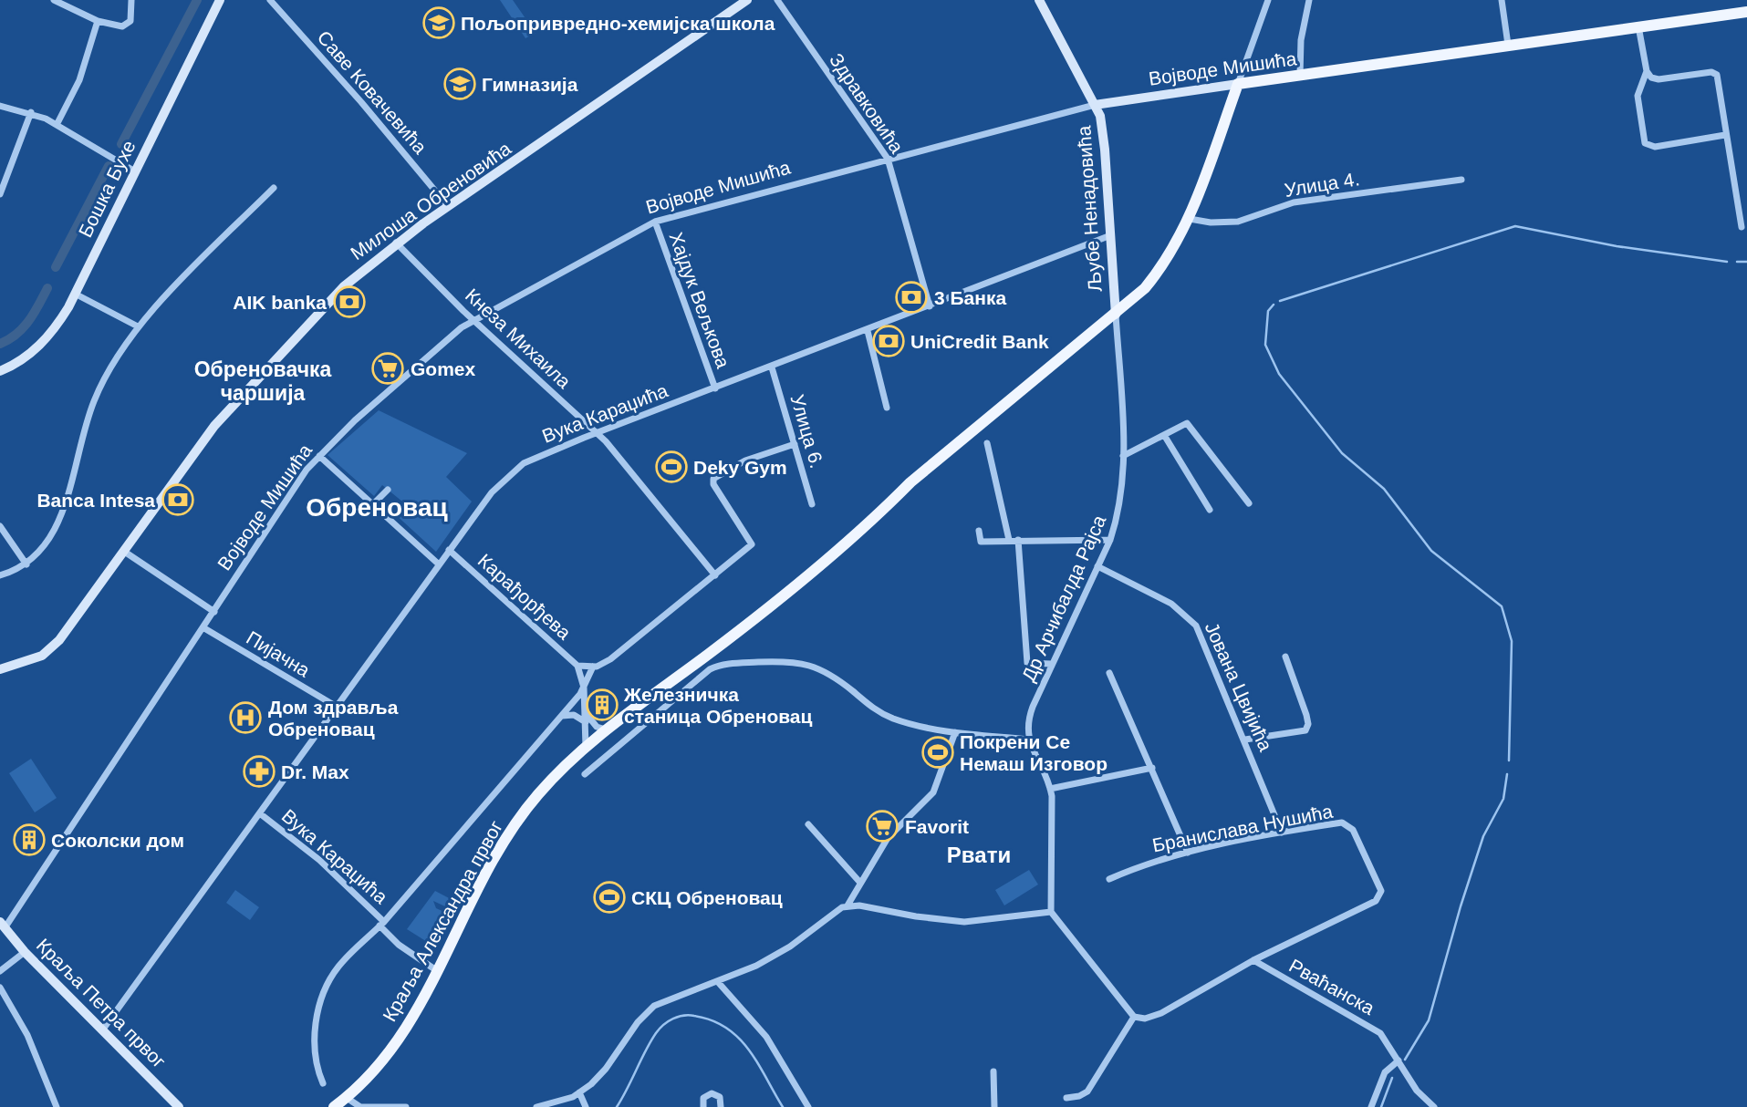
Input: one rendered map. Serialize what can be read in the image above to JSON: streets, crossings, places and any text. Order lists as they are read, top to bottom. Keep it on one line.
{"streets":{"main road":["Војводе Мишића","Краља Александра првог"],"street":["Саве Ковачевића","Здравковића","Улица 4.","Бошка Бухе","Милоша Обреновића","Љубе Ненадовића","Хајдук Вељкова","Кнеза Михаила","Вука Караџића","Улица 6.","Карађорђева","Др Арчибалда Рајса","Пијачна","Јована Цвијића","Бранислава Нушића","Рваћанска","Краља Петра првог"]},"crossings":[["Војводе Мишића","Здравковића"],["Војводе Мишића","Љубе Ненадовића"],["Војводе Мишића","Хајдук Вељкова"],["Војводе Мишића","Кнеза Михаила"],["Војводе Мишића","Пијачна"],["Војводе Мишића","Краља Александра првог"],["Војводе Мишића","Краља Петра првог"],["Саве Ковачевића","Милоша Обреновића"],["Здравковића","Вука Караџића"],["Улица 4.","Краља Александра првог"],["Милоша Обреновића","Кнеза Михаила"],["Љубе Ненадовића","Вука Караџића"],["Љубе Ненадовића","Др Арчибалда Рајса"],["Љубе Ненадовића","Краља Александра првог"],["Хајдук Вељкова","Вука Караџића"],["Кнеза Михаила","Вука Караџића"],["Вука Караџића","Улица 6."],["Вука Караџића","Карађорђева"],["Вука Караџића","Пијачна"],["Вука Караџића","Краља Александра првог"],["Вука Караџића","Краља Петра првог"],["Карађорђева","Краља Александра првог"],["Др Арчибалда Рајса","Јована Цвијића"],["Др Арчибалда Рајса","Краља Александра првог"],["Јована Цвијића","Бранислава Нушића"],["Бранислава Нушића","Рваћанска"]],"districts":["Обреновачка чаршија","Обреновац","Рвати"],"places":{"school or university":["Пољопривредно-хемијска школа","Гимназија"],"bank":["3 Банка","AIK banka","UniCredit Bank","Banca Intesa"],"supermarket":["Gomex","Favorit"],"sports":["Deky Gym","Покрени Се Немаш Изговор","СКЦ Обреновац"],"building":["Железничка станица Обреновац","Соколски дом"],"hospital":["Дом здравља Обреновац"],"pharmacy":["Dr. Max"]}}
